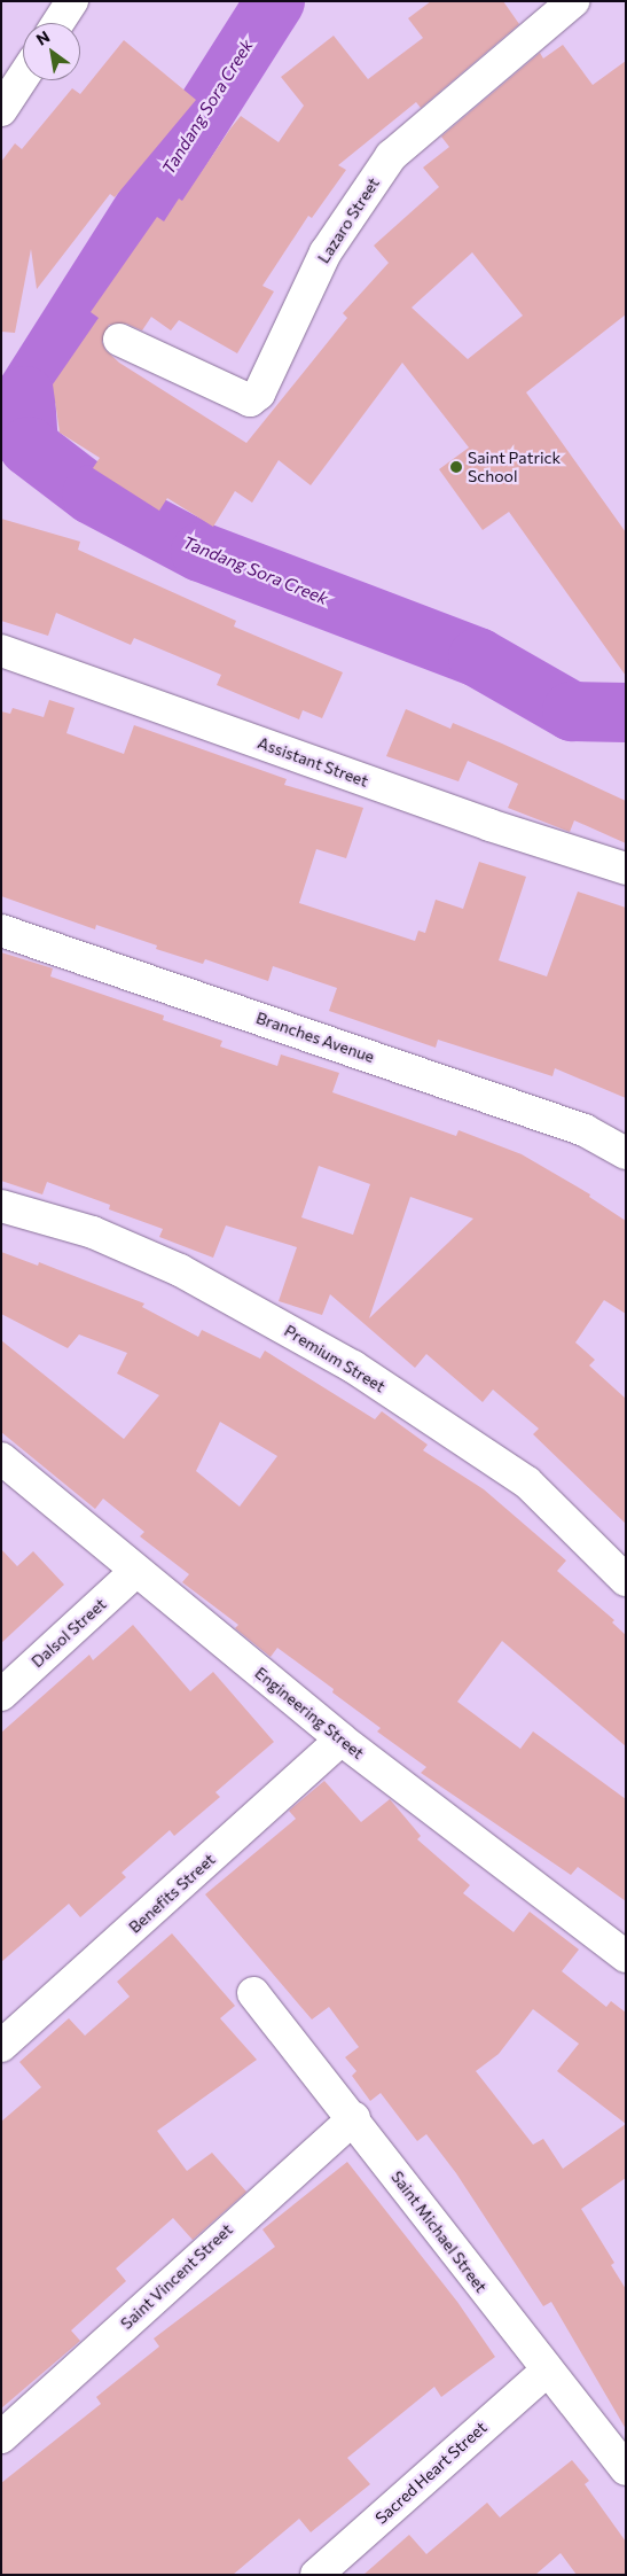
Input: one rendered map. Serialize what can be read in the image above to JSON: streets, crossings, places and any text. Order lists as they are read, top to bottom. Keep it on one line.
{"streets":{"street":["Lazaro Street","Assistant Street","Branches Avenue","Premium Street","Dalsol Street","Engineering Street","Benefits Street","Saint Michael Street","Saint Vincent Street","Sacred Heart Street"]},"crossings":[["Dalsol Street","Engineering Street"],["Engineering Street","Benefits Street"],["Saint Michael Street","Saint Vincent Street"],["Saint Michael Street","Sacred Heart Street"]],"water":["Tandang Sora Creek"],"places":["Saint Patrick School"],"north":"top left"}
